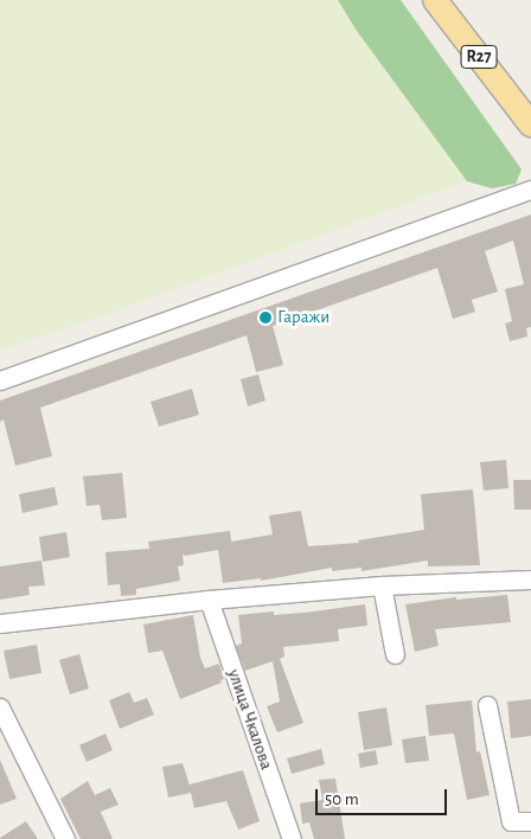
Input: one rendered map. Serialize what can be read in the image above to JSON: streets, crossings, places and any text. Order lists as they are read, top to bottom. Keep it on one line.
{"streets":{"main road":["R27"],"street":["улица Чкалова"]},"places":["Гаражи"],"scale_bar":"50 m"}
